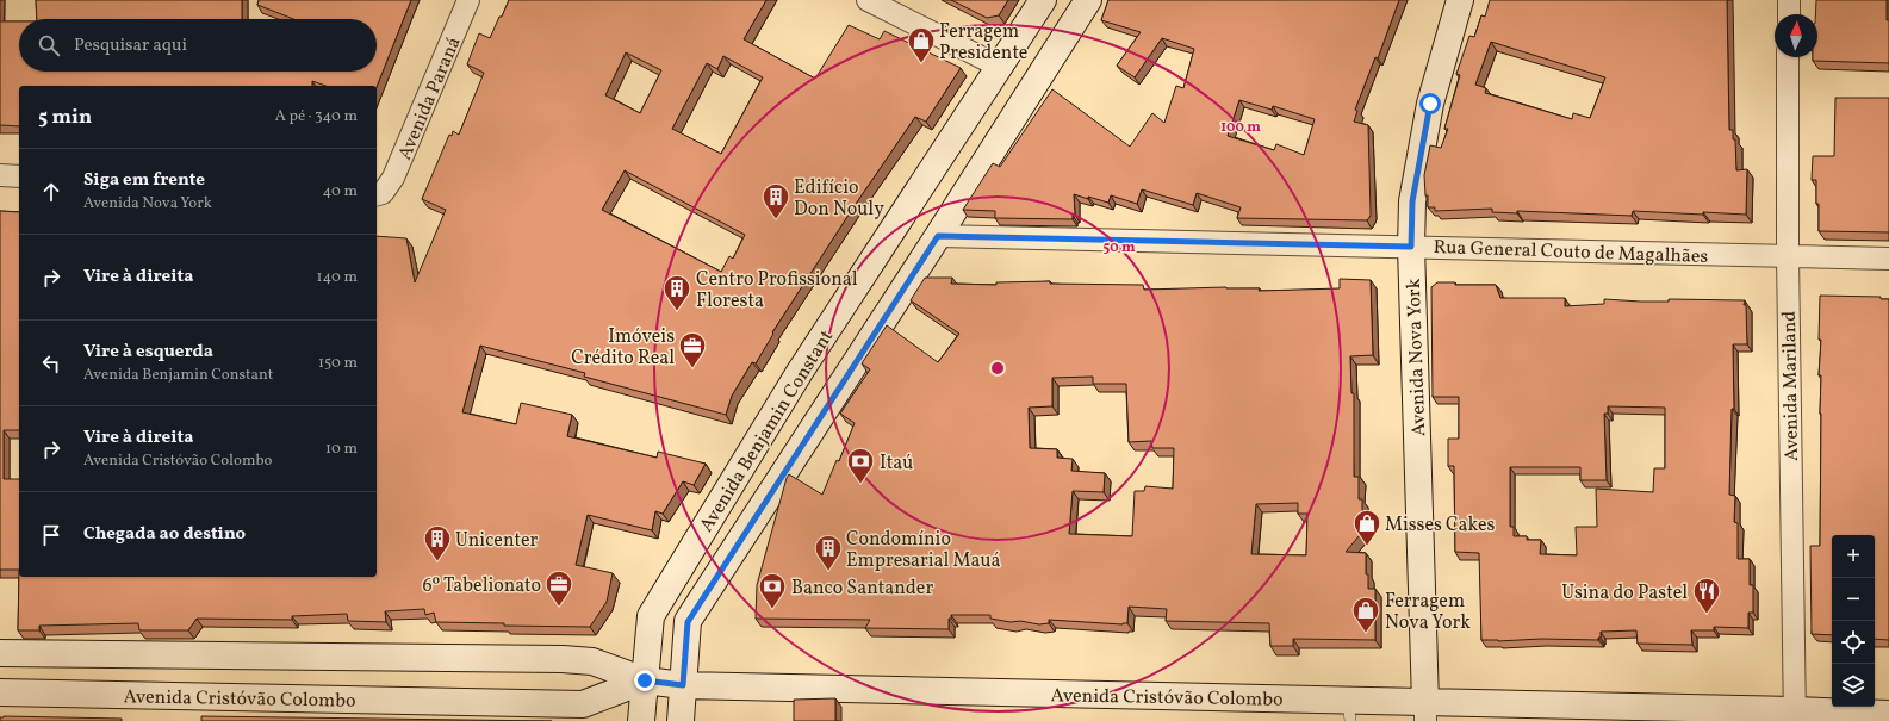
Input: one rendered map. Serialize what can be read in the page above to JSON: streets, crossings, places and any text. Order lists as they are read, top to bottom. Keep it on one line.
{"streets":{"main road":["Avenida Nova York","Avenida Benjamin Constant","Avenida Cristóvão Colombo"],"street":["Avenida Paraná","Rua General Couto de Magalhães","Avenida Mariland"]},"crossings":[["Rua General Couto de Magalhães","Avenida Nova York"],["Rua General Couto de Magalhães","Avenida Mariland"],["Rua General Couto de Magalhães","Avenida Benjamin Constant"],["Avenida Nova York","Avenida Cristóvão Colombo"],["Avenida Mariland","Avenida Cristóvão Colombo"],["Avenida Benjamin Constant","Avenida Cristóvão Colombo"]],"places":{"shop":["Ferragem Presidente","Misses Cakes","Ferragem Nova York"],"building":["Edifício Don Nouly","Centro Profissional Floresta","Unicenter","Condomínio Empresarial Mauá"],"office":["Imóveis Crédito Real","6º Tabelionato"],"bank":["Itaú","Banco Santander"],"restaurant":["Usina do Pastel"]},"north":"top","page":{"search":"Pesquisar aqui","heading":["5 min","A pé · 340 m"],"list":[["Siga em frente","Avenida Nova York","40 m"],["Vire à direita","140 m"],["Vire à esquerda","Avenida Benjamin Constant","150 m"],["Vire à direita","Avenida Cristóvão Colombo","10 m"],"Chegada ao destino"],"map_buttons":["+","−"]},"rings":["100 m","50 m"]}
